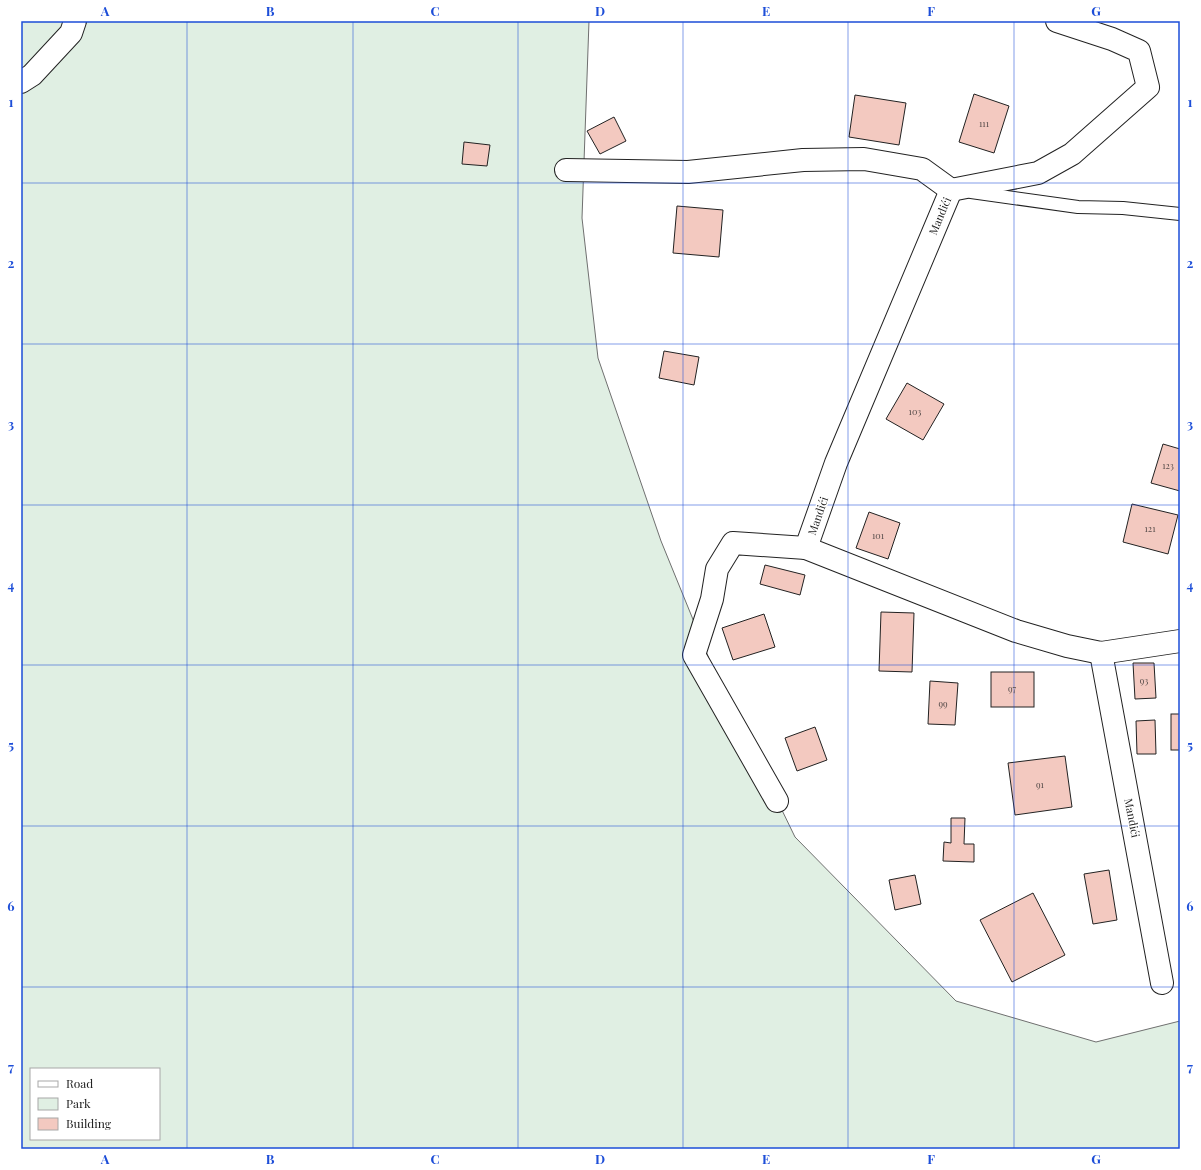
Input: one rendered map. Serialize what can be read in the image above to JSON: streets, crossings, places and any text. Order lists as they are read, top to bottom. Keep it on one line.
{"streets":{"street":["Mandići"]},"house_numbers":["111","103","123","121","101","93","97","99","91"],"legend":["Road","Park","Building"],"grid":{"columns":["A","B","C","D","E","F","G"],"rows":["1","2","3","4","5","6","7"]}}
